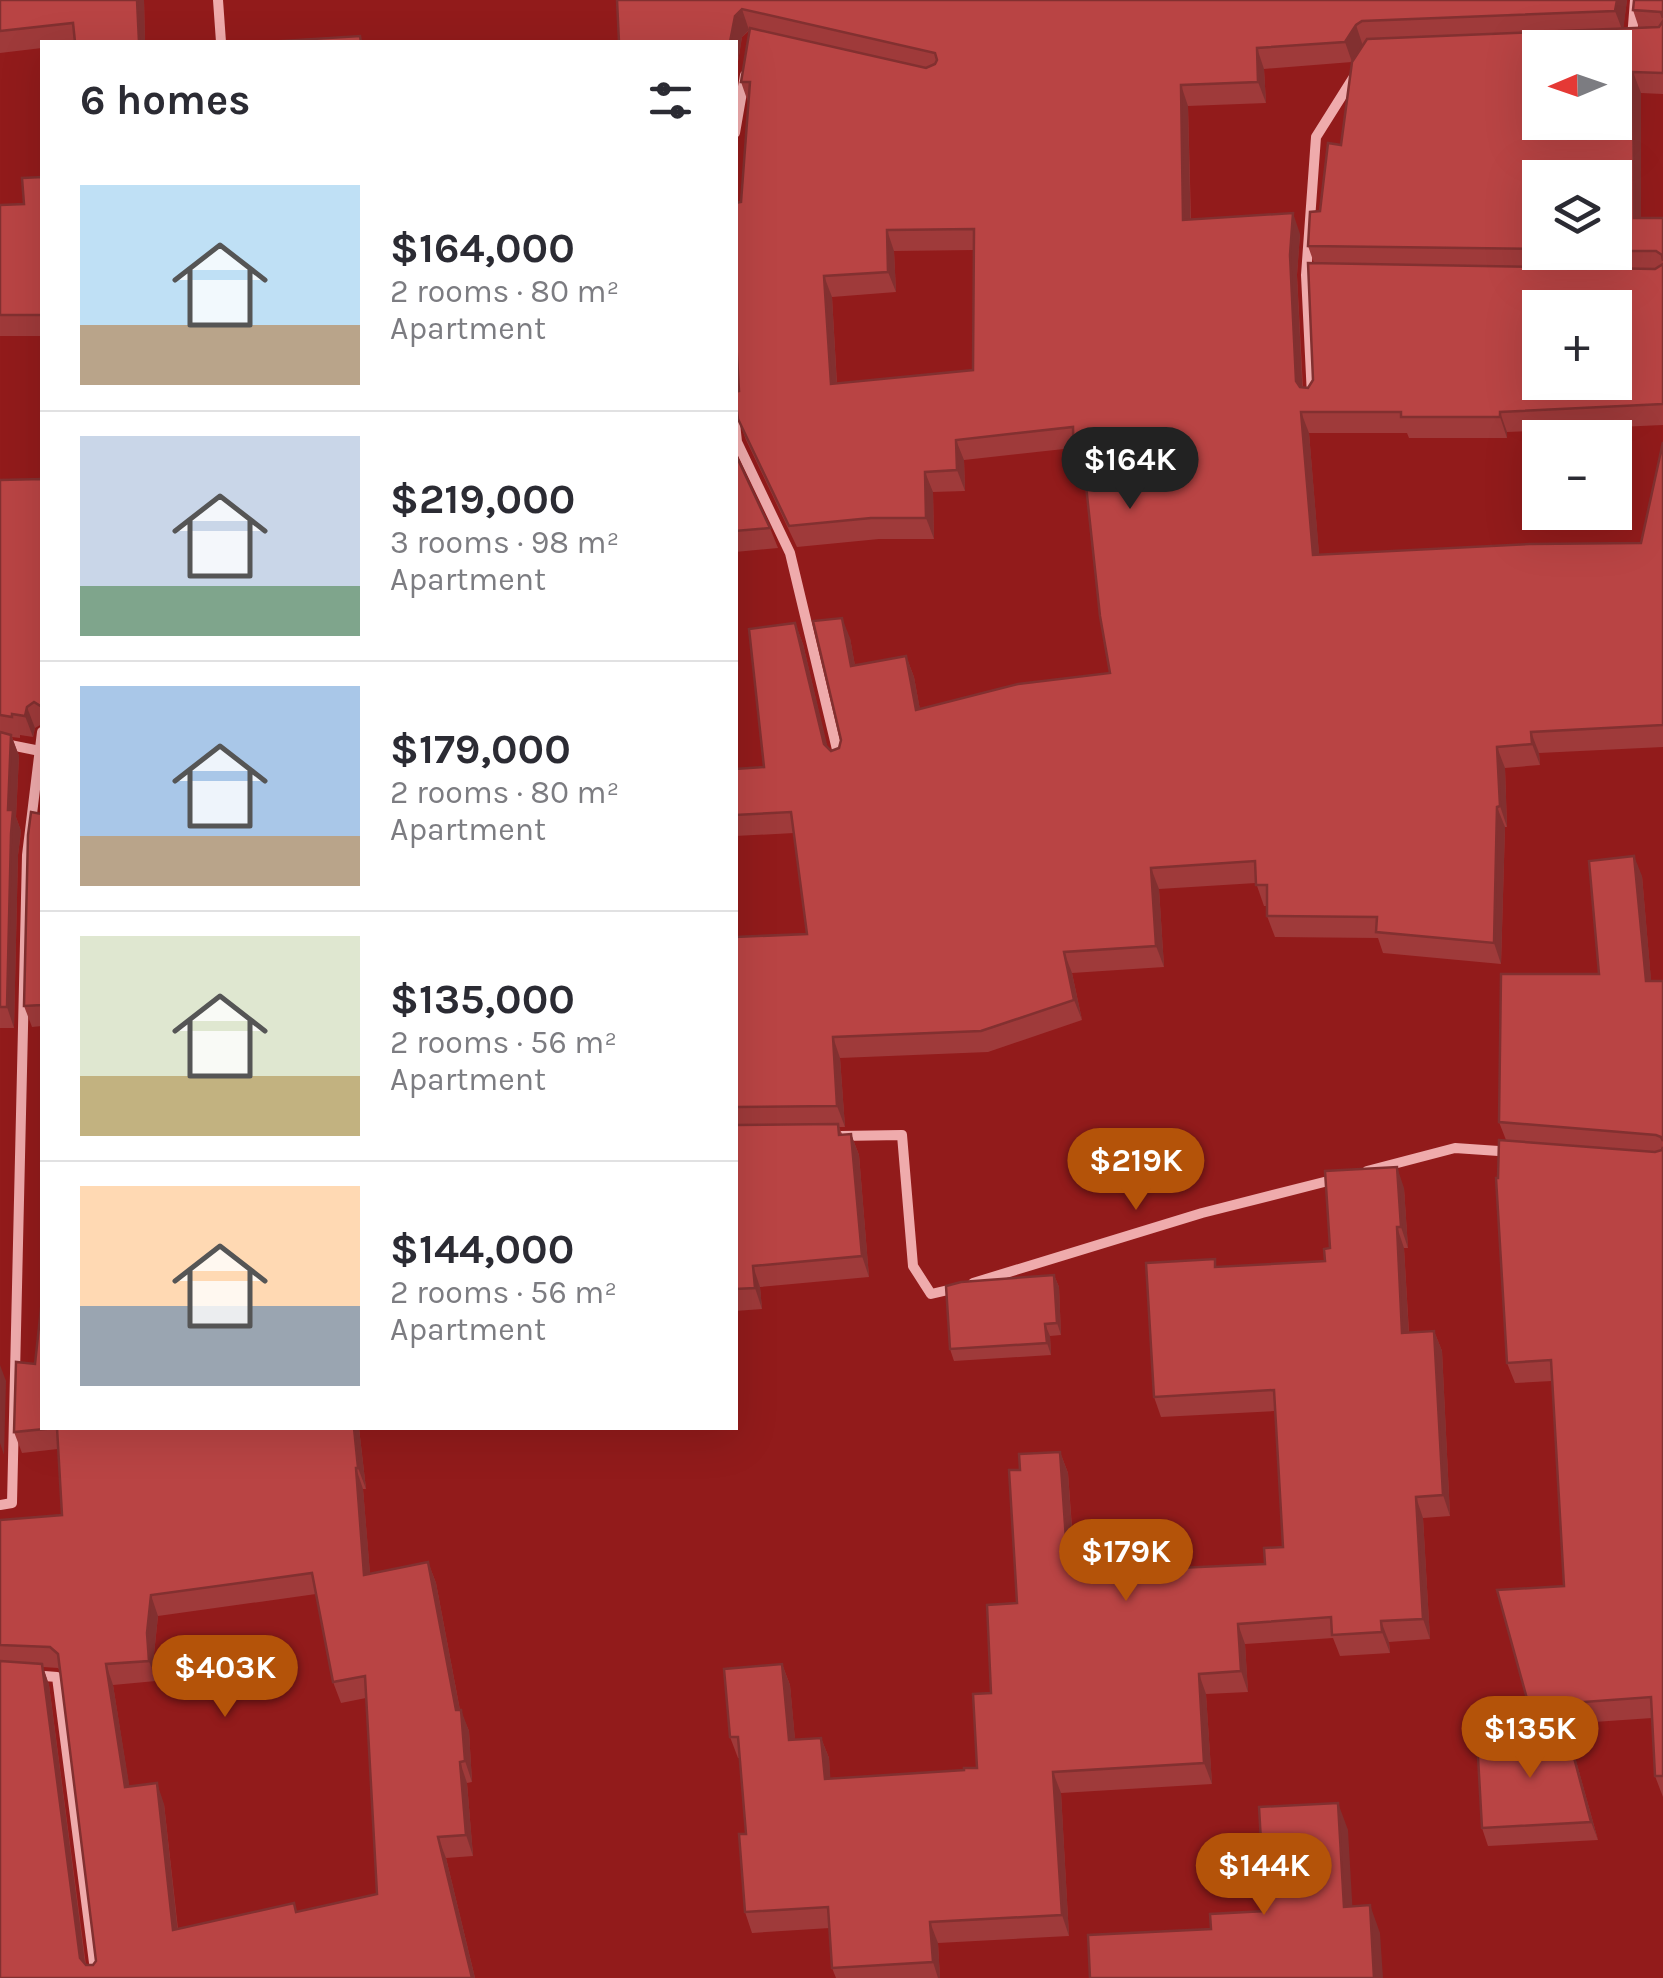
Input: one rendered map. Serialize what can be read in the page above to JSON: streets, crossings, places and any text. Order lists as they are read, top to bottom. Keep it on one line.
{"north":"left","page":{"map_buttons":["+","−"],"heading":"6 homes","list":[{"name":"$164,000","note":"2 rooms · 80 m² · Apartment"},{"name":"$219,000","note":"3 rooms · 98 m² · Apartment"},{"name":"$179,000","note":"2 rooms · 80 m² · Apartment"},{"name":"$135,000","note":"2 rooms · 56 m² · Apartment"},{"name":"$144,000","note":"2 rooms · 56 m² · Apartment"}],"price":["$164K","$219K","$179K","$403K","$135K","$144K"]}}
